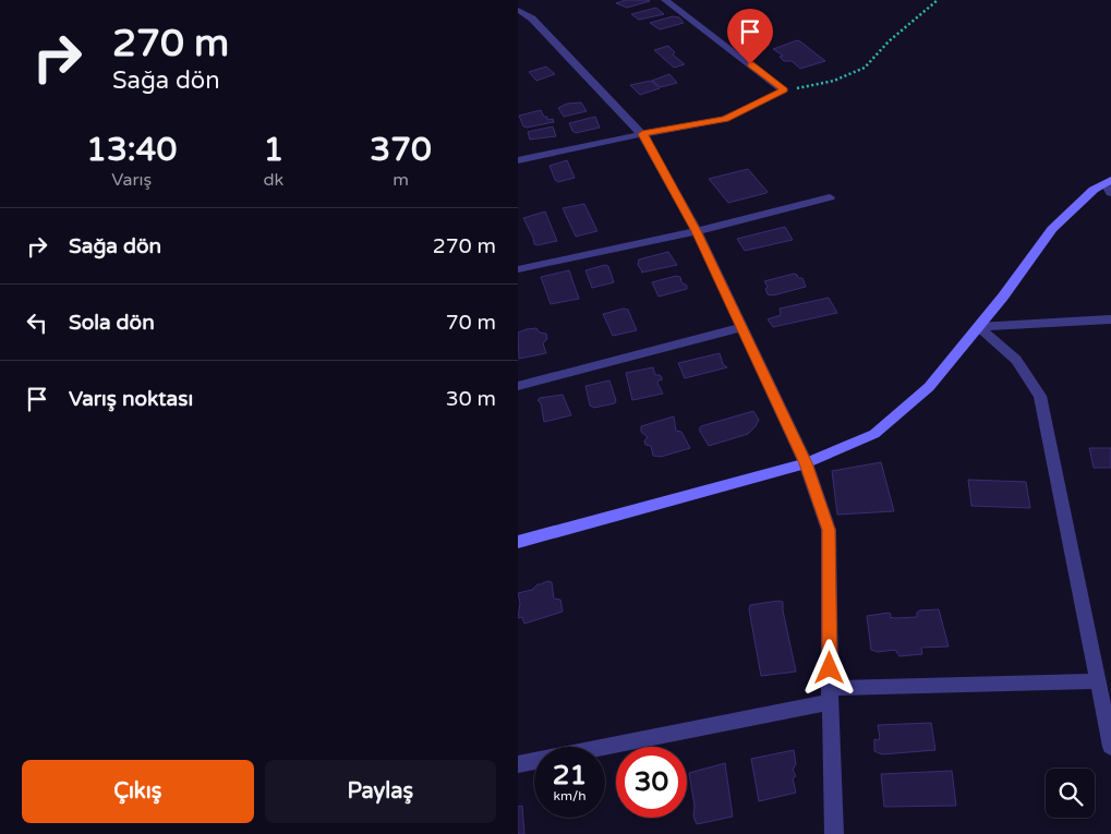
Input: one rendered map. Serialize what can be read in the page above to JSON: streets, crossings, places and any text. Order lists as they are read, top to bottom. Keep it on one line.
{"page":{"turn":["270 m","Sağa dön"],"eta":["13:40","Varış","1","dk","370","m"],"list":[{"name":"Sağa dön","value":"270 m"},{"name":"Sola dön","value":"70 m"},{"name":"Varış noktası","value":"30 m"}],"speed":"21 km/h","limit":"30","buttons":["Çıkış","Paylaş"]}}
